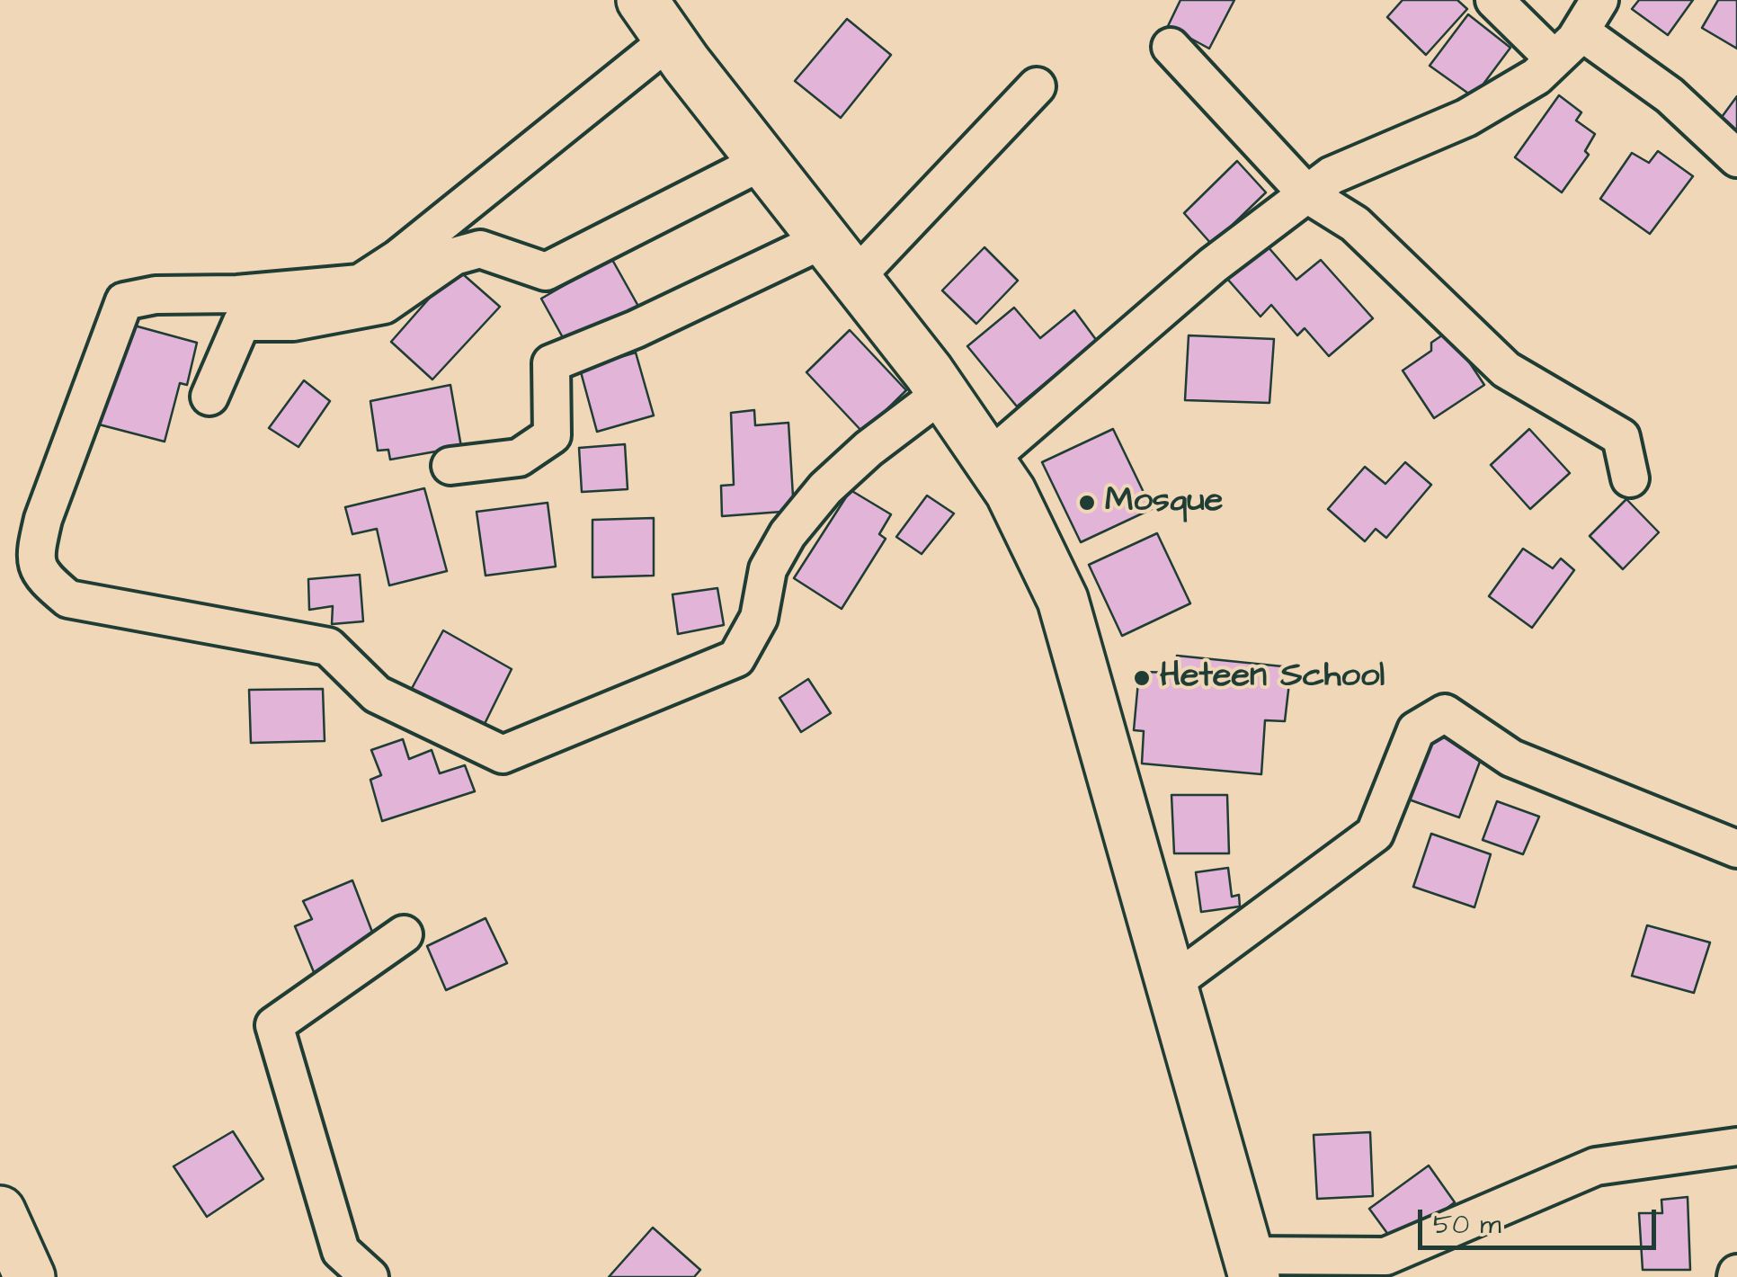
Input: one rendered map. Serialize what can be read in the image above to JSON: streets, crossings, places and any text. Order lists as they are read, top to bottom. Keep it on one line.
{"places":["Mosque","Heteen School"],"scale_bar":"50 m"}
